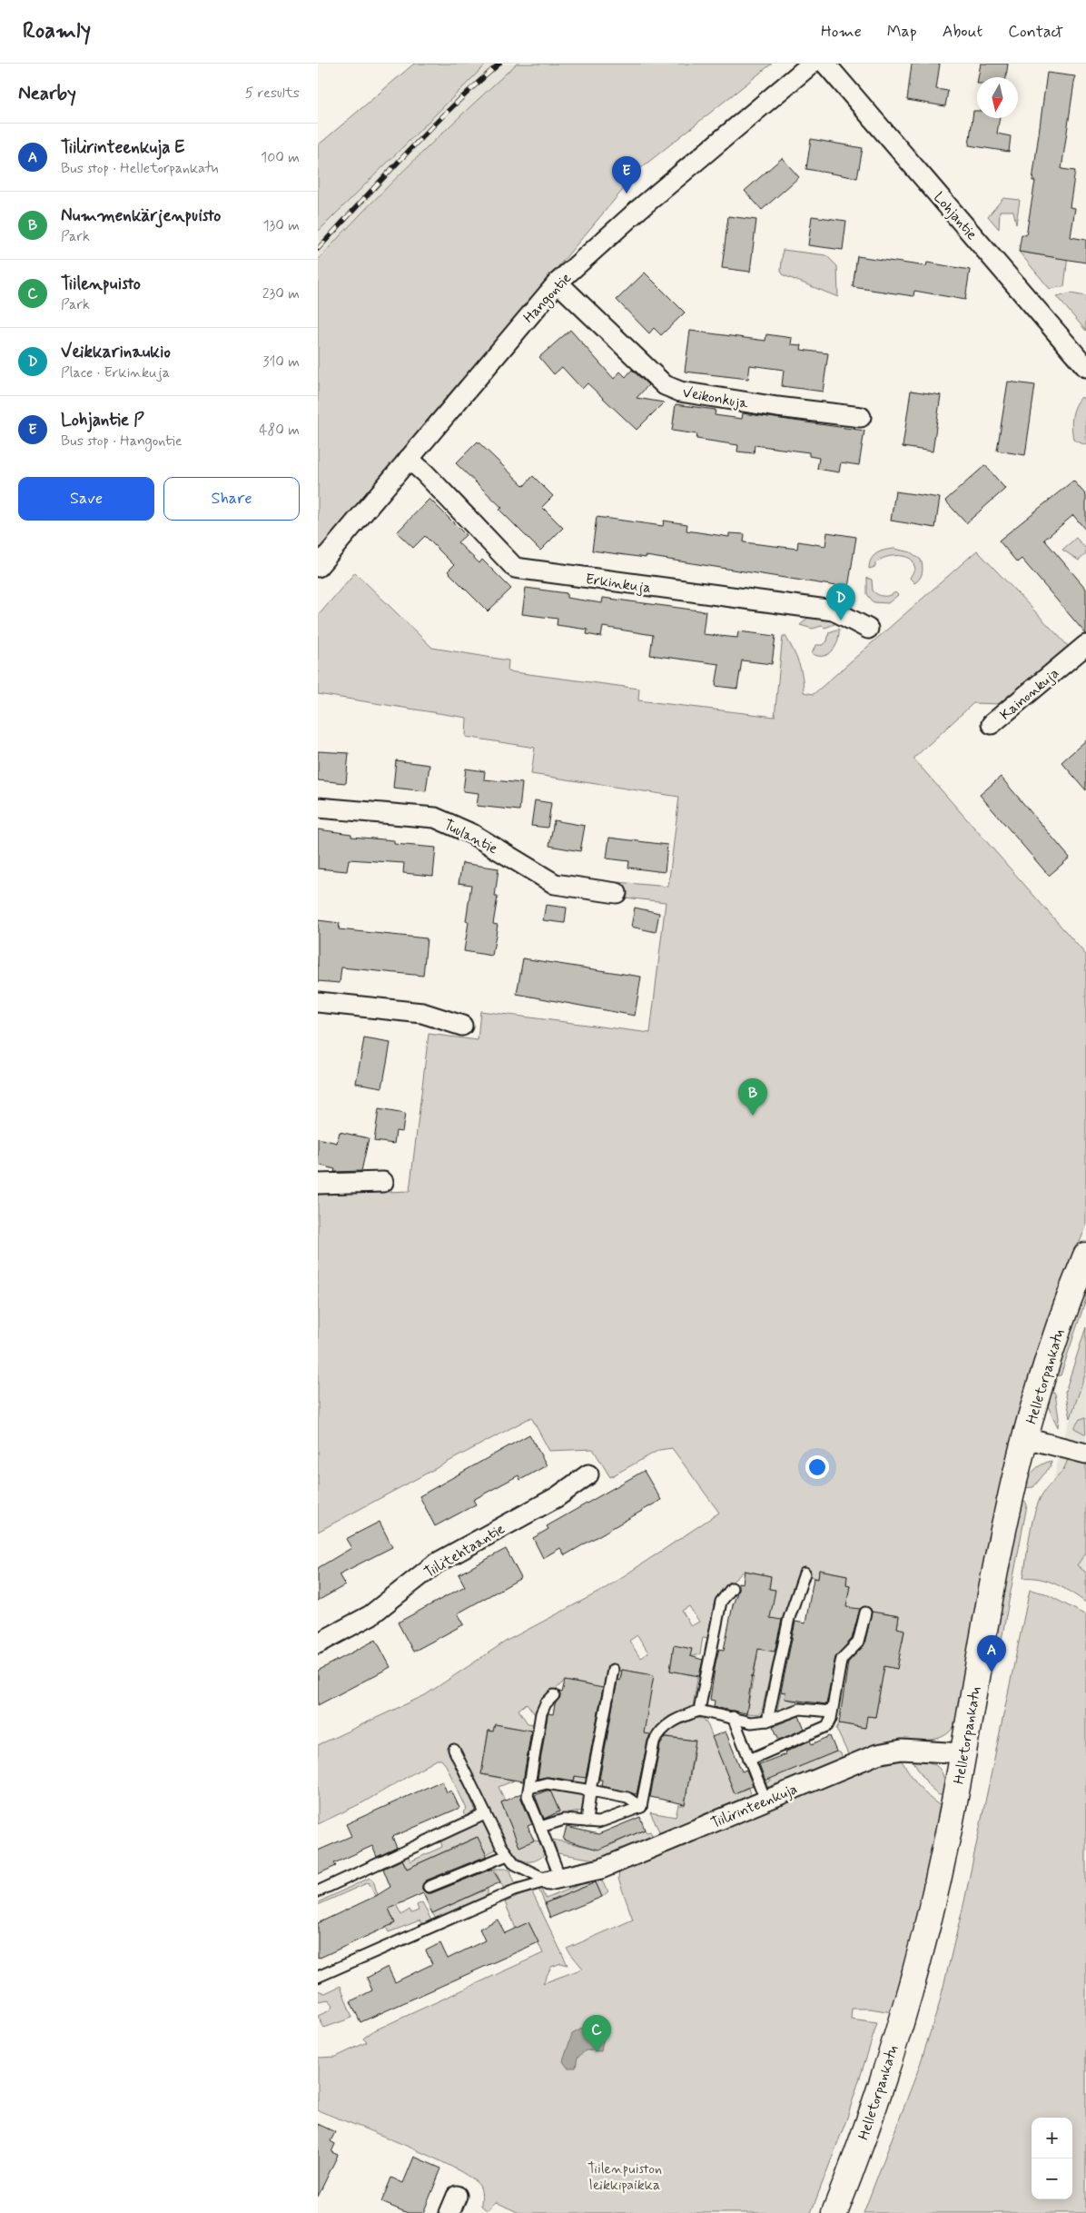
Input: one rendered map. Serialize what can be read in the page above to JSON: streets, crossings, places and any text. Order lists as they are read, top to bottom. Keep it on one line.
{"streets":{"street":["Lohjantie","Hangontie","Veikonkuja","Erkinkuja","Kainonkuja","Tuulantie","Helletorpankatu","Tiilitehtaantie","Tiilirinteenkuja"]},"crossings":[["Hangontie","Veikonkuja"],["Hangontie","Erkinkuja"],["Helletorpankatu","Tiilirinteenkuja"]],"parks":["Tiilenpuiston leikkipaikka"],"north":"bottom","page":{"header":"Roamly","nav":["Home","Map","About","Contact"],"heading":["Nearby","5 results"],"list":[{"mark":"A","name":"Tiilirinteenkuja E","note":"Bus stop · Helletorpankatu","value":"100 m"},{"mark":"B","name":"Nummenkärjenpuisto","note":"Park","value":"130 m"},{"mark":"C","name":"Tiilenpuisto","note":"Park","value":"230 m"},{"mark":"D","name":"Veikkarinaukio","note":"Place · Erkinkuja","value":"310 m"},{"mark":"E","name":"Lohjantie P","note":"Bus stop · Hangontie","value":"480 m"}],"pins":["E","D","B","A","C"],"buttons":["Save","Share"],"map_buttons":["+","−"]}}
